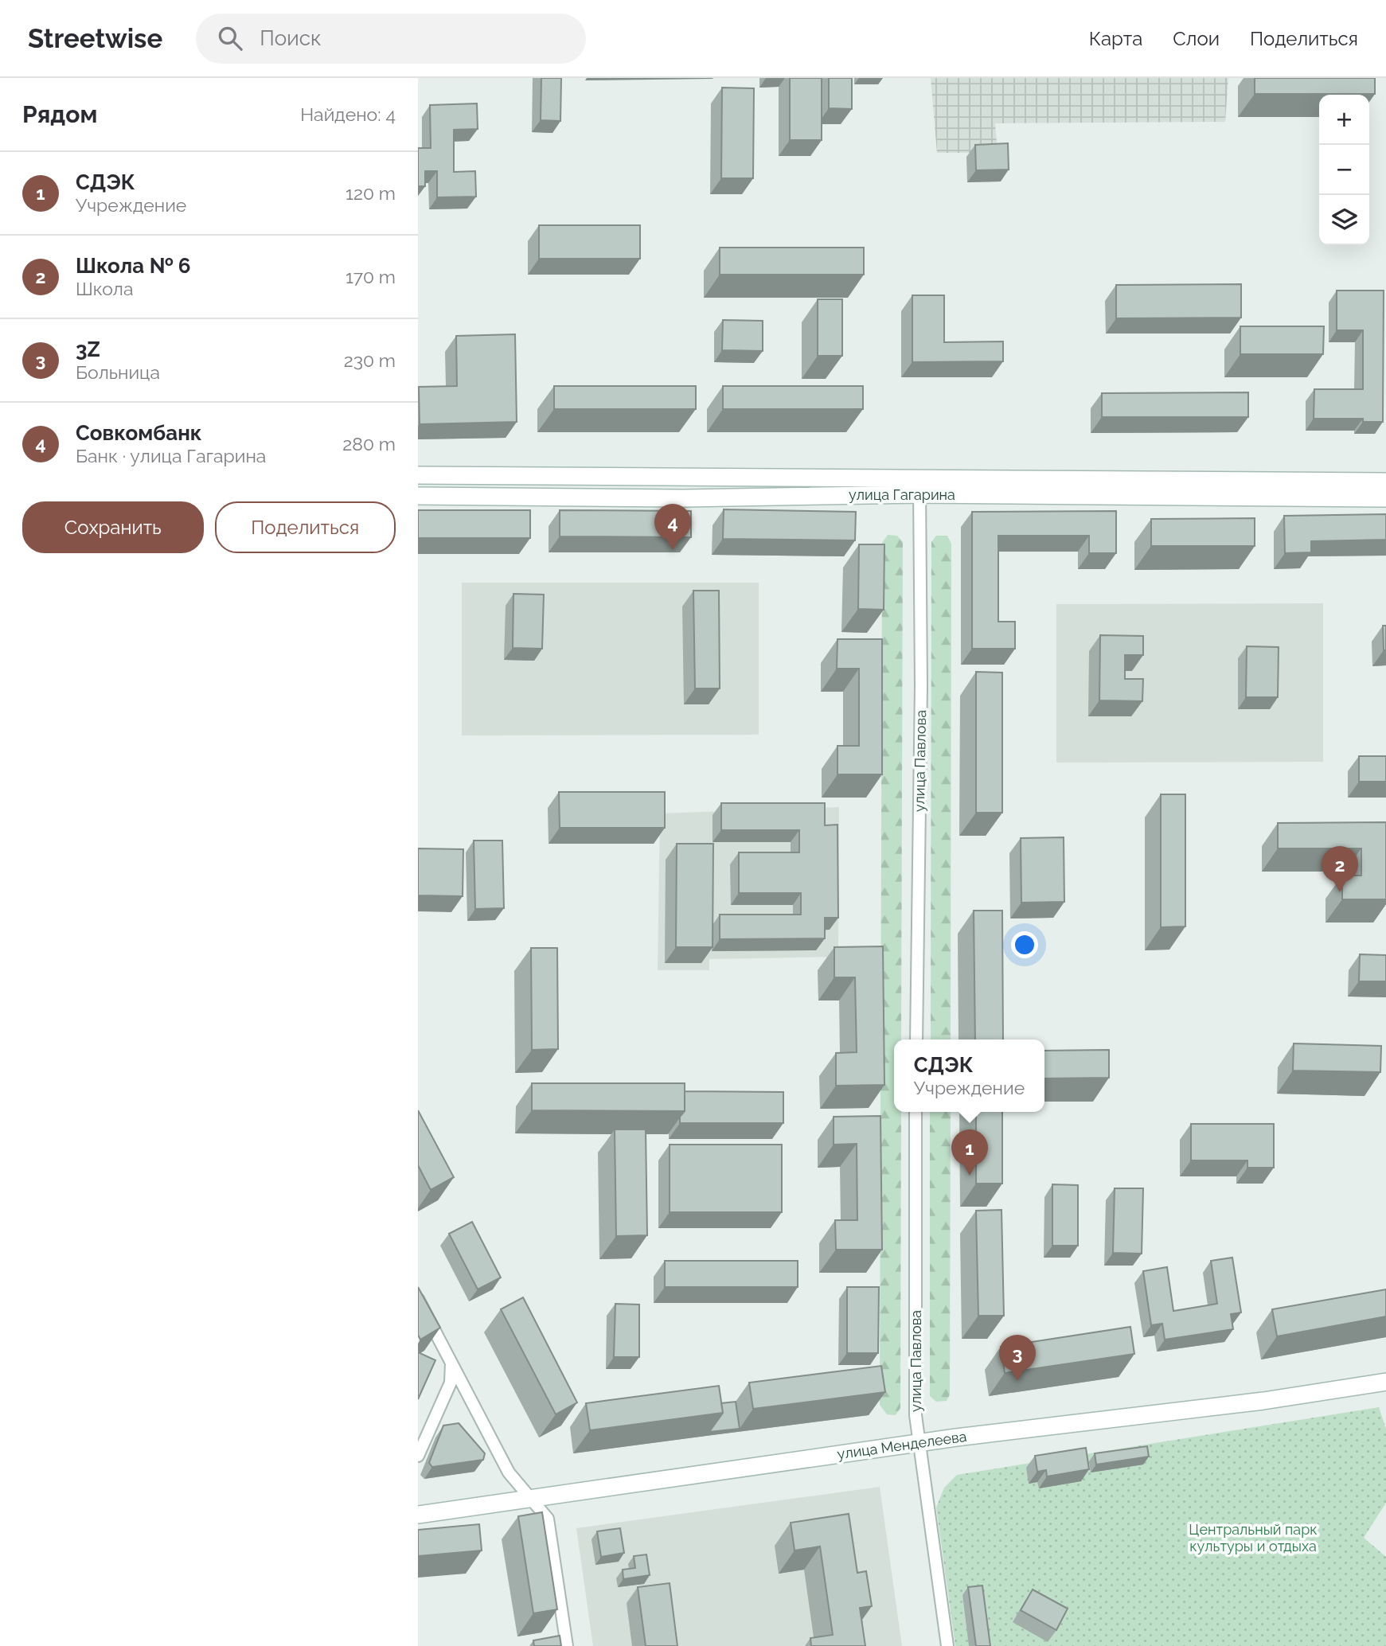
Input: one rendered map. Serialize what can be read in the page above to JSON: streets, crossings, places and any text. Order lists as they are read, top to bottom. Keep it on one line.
{"streets":{"main road":["улица Гагарина","улица Менделеева"],"street":["улица Павлова"]},"crossings":[["улица Гагарина","улица Павлова"],["улица Павлова","улица Менделеева"]],"parks":["Центральный парк культуры и отдыха"],"page":{"header":"Streetwise","search":"Поиск","nav":["Карта","Слои","Поделиться"],"heading":["Рядом","Найдено: 4"],"map_buttons":["+","−"],"list":[{"mark":"1","name":"СДЭК","note":"Учреждение","value":"120 m"},{"mark":"2","name":"Школа № 6","note":"Школа","value":"170 m"},{"mark":"3","name":"3Z","note":"Больница","value":"230 m"},{"mark":"4","name":"Совкомбанк","note":"Банк · улица Гагарина","value":"280 m"}],"buttons":["Сохранить","Поделиться"],"pins":["4","2","1","3"],"popup":["СДЭК","Учреждение"]}}
